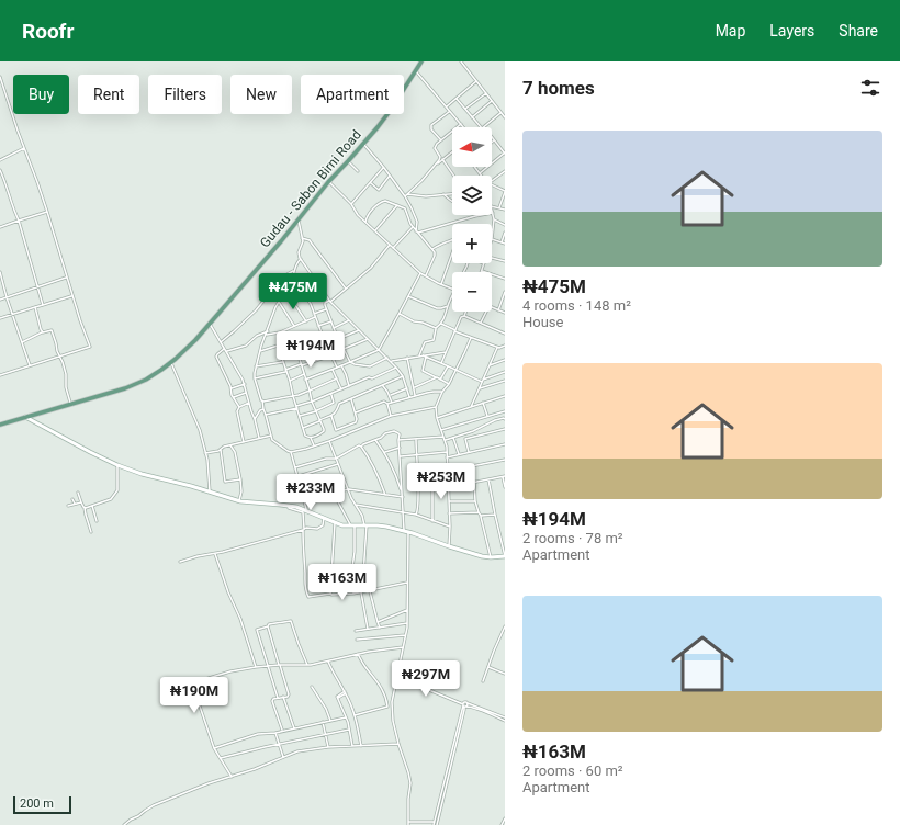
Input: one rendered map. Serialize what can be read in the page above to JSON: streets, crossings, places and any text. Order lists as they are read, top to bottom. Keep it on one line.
{"streets":{"main road":["Gudau - Sabon Birni Road"]},"scale_bar":"200 m","north":"left","page":{"header":"Roofr","nav":["Map","Layers","Share"],"heading":"7 homes","chip":["Buy","Rent","Filters","New","Apartment"],"list":[{"name":"₦475M","note":"4 rooms · 148 m² · House"},{"name":"₦194M","note":"2 rooms · 78 m² · Apartment"},{"name":"₦163M","note":"2 rooms · 60 m² · Apartment"}],"map_buttons":["+","−"],"price":["₦475M","₦194M","₦253M","₦233M","₦163M","₦297M","₦190M"],"scale":"200 m"}}
